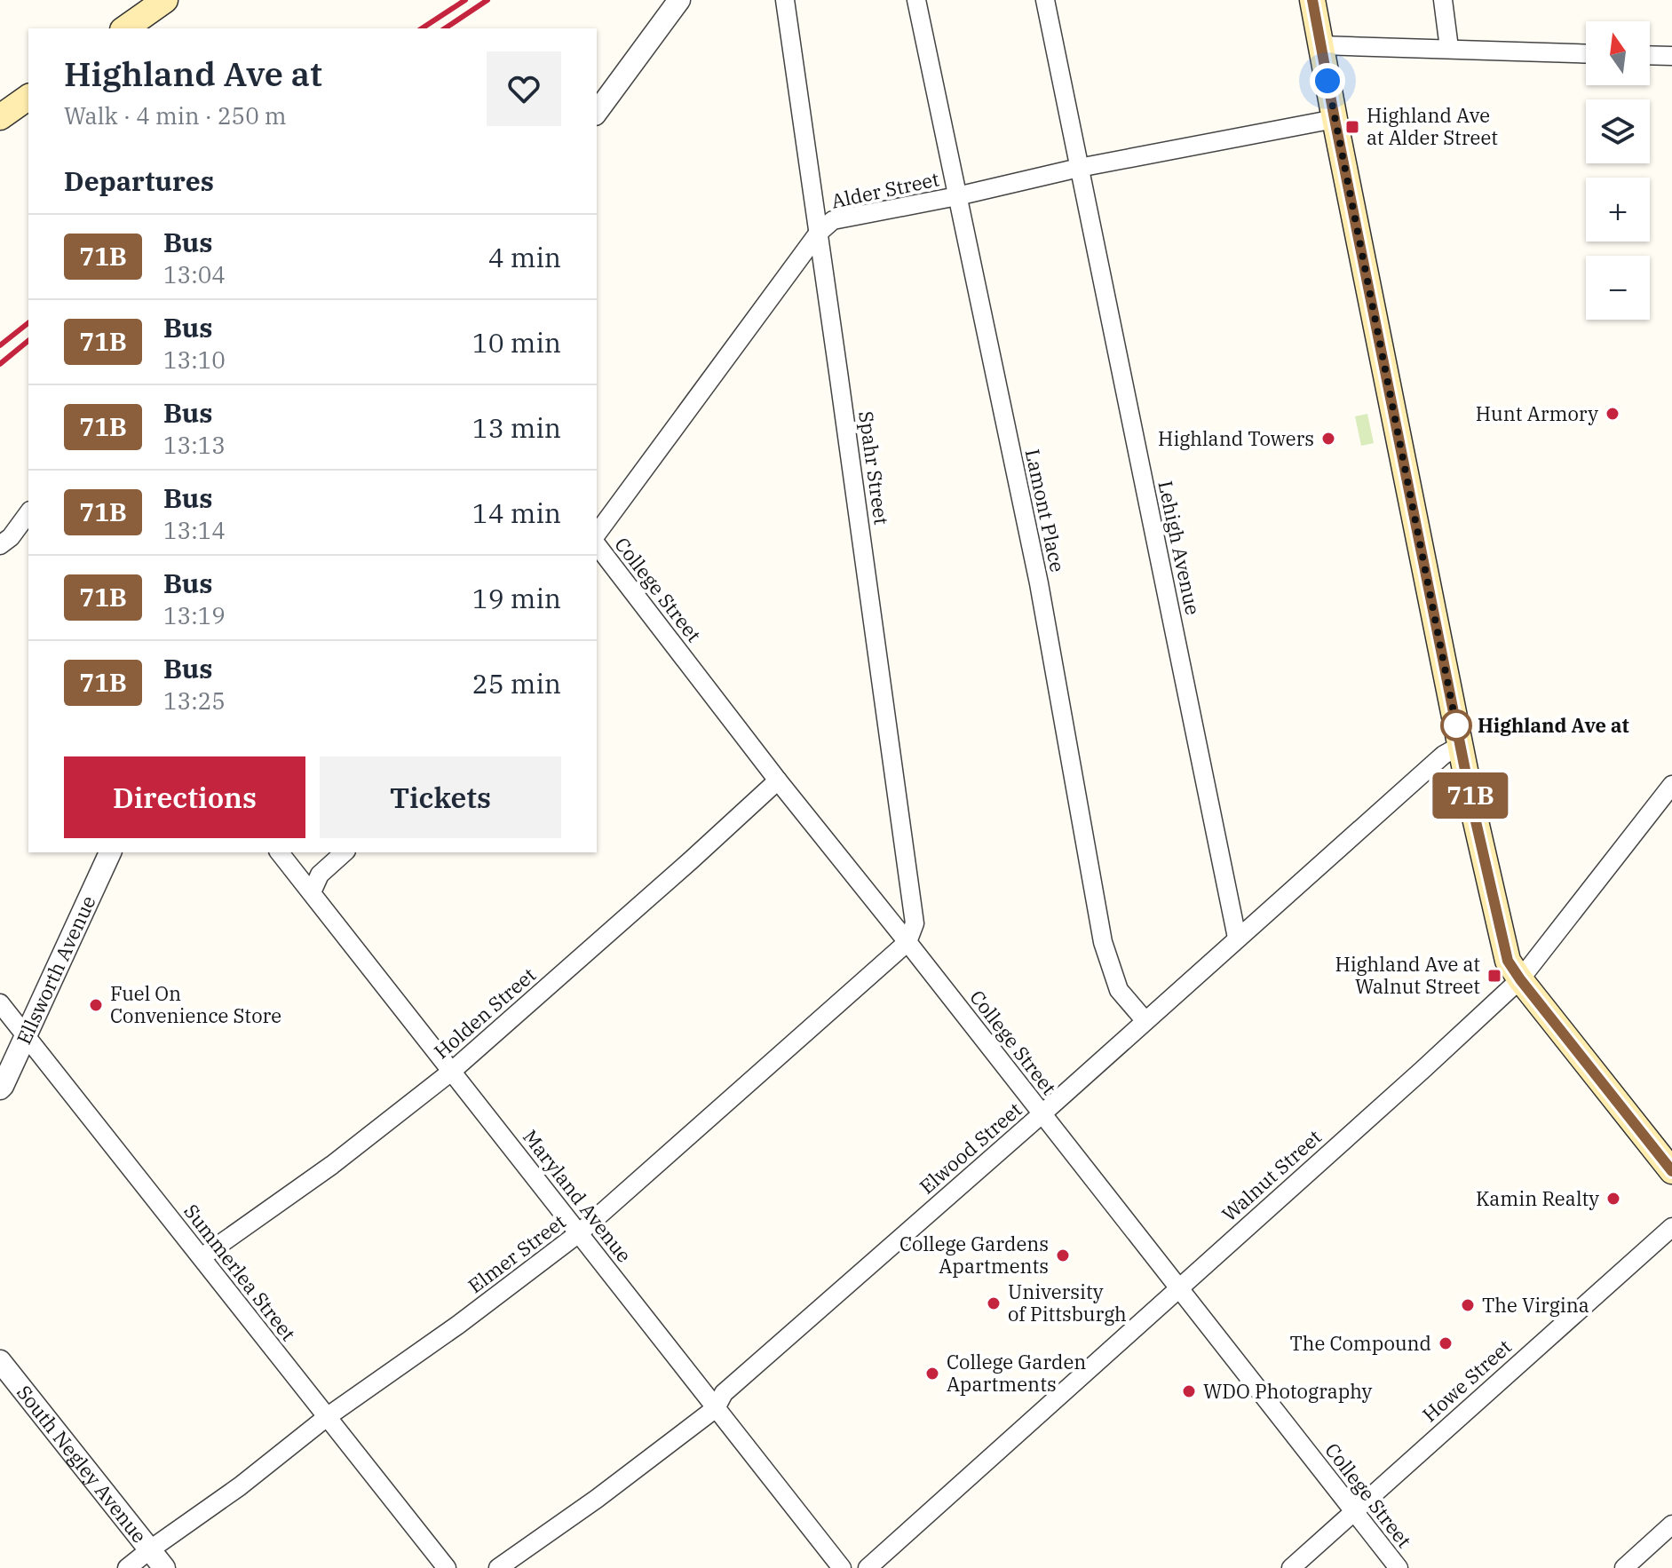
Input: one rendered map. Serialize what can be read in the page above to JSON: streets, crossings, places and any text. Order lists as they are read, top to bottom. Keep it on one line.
{"streets":{"street":["Alder Street","Spahr Street","Lamont Place","Lehigh Avenue","College Street","Ellsworth Avenue","Holden Street","Elwood Street","Walnut Street","Maryland Avenue","Elmer Street","Summerlea Street","Howe Street","South Negley Avenue"]},"crossings":[["Alder Street","Spahr Street"],["Alder Street","Lamont Place"],["Alder Street","Lehigh Avenue"],["Spahr Street","College Street"],["Spahr Street","Elmer Street"],["Lamont Place","Elwood Street"],["Lehigh Avenue","Elwood Street"],["College Street","Holden Street"],["College Street","Elwood Street"],["College Street","Walnut Street"],["College Street","Elmer Street"],["College Street","Howe Street"],["Ellsworth Avenue","Summerlea Street"],["Holden Street","Maryland Avenue"],["Holden Street","Summerlea Street"],["Elwood Street","Maryland Avenue"],["Maryland Avenue","Elmer Street"],["Elmer Street","Summerlea Street"],["Elmer Street","South Negley Avenue"]],"places":{"transit":["Highland Ave at Alder Street","Highland Ave at Walnut Street"],"other":["Hunt Armory","Highland Towers","Highland Ave at","Fuel On Convenience Store","Kamin Realty","College Gardens Apartments","University of Pittsburgh","The Virgina","The Compound","College Garden Apartments","WDO Photography"]},"lines":["bus line 71B"],"north":"top","page":{"on_map":"71B","map_buttons":["+","−"],"heading":[["Highland Ave at","Walk · 4 min · 250 m"],"Departures"],"list":[{"mark":"71B","name":"Bus","note":"13:04","value":"4 min"},{"mark":"71B","name":"Bus","note":"13:10","value":"10 min"},{"mark":"71B","name":"Bus","note":"13:13","value":"13 min"},{"mark":"71B","name":"Bus","note":"13:14","value":"14 min"},{"mark":"71B","name":"Bus","note":"13:19","value":"19 min"},{"mark":"71B","name":"Bus","note":"13:25","value":"25 min"}],"buttons":["Directions","Tickets"]}}
